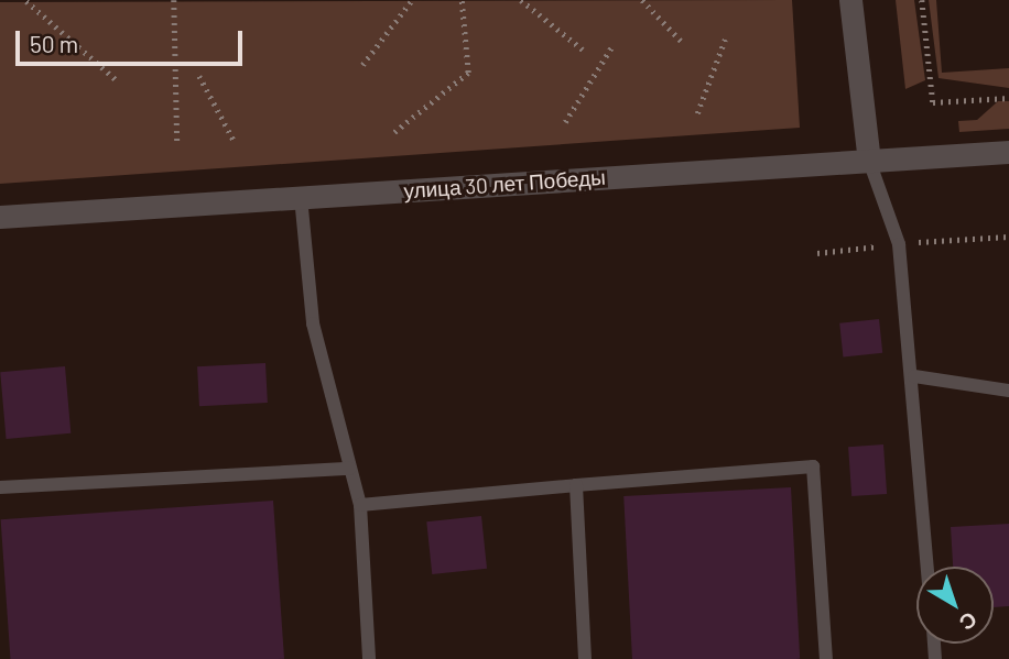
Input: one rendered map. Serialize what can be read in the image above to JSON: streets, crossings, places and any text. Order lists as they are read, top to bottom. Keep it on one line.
{"streets":{"street":["улица 30 лет Победы"]},"scale_bar":"50 m","north":"bottom right"}
